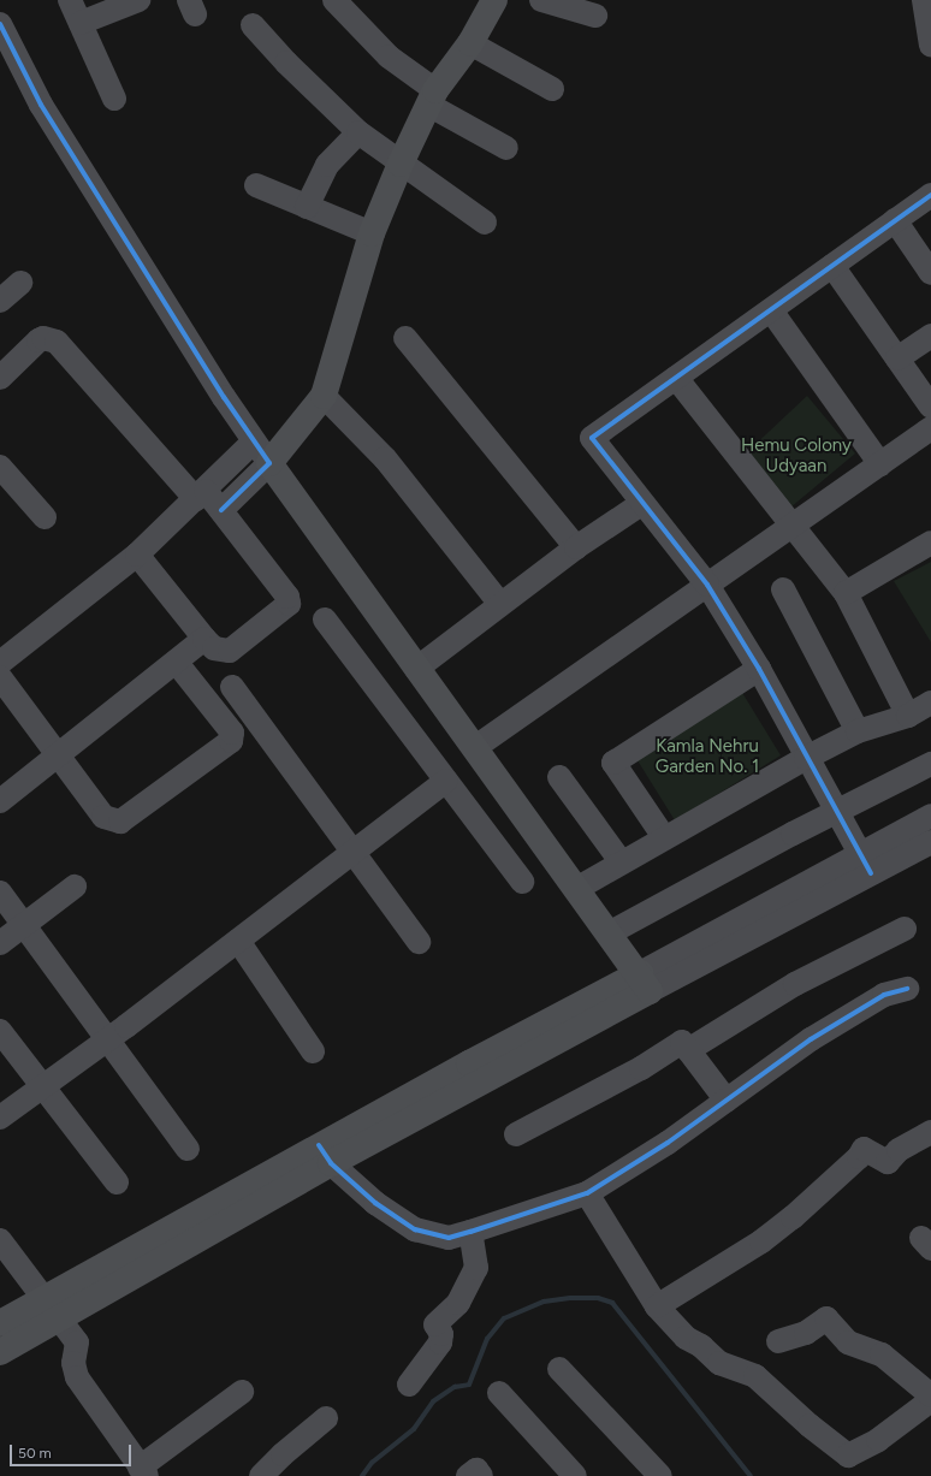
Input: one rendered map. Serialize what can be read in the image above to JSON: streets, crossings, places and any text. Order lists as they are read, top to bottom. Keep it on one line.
{"parks":["Hemu Colony Udyaan","Kamla Nehru Garden No. 1"],"scale_bar":"50 m"}
